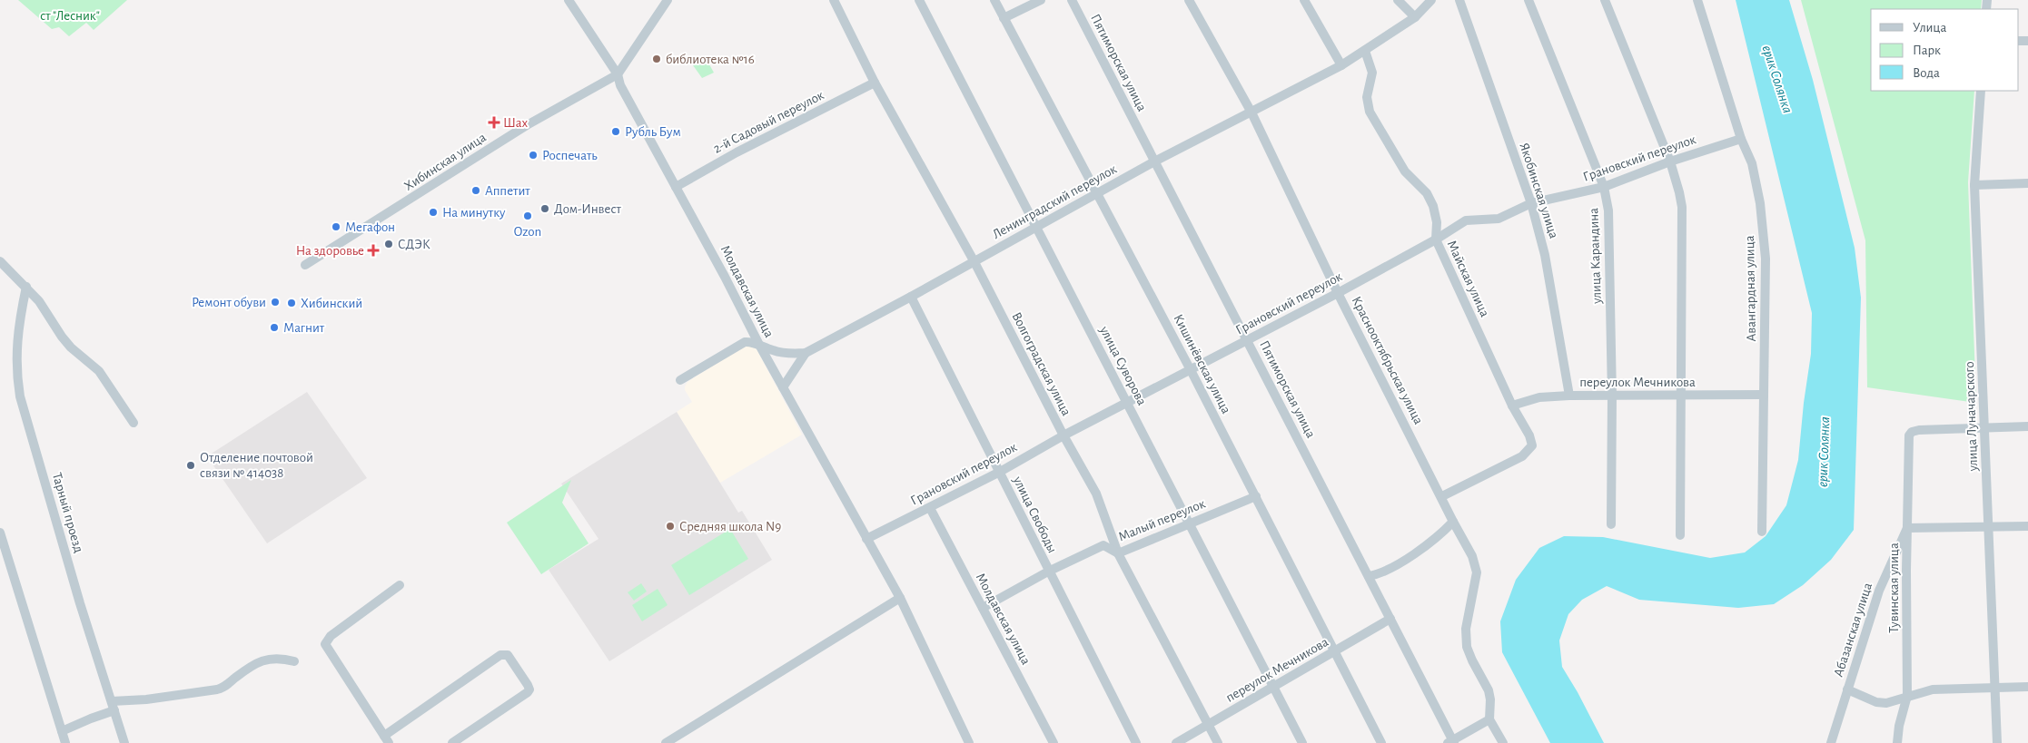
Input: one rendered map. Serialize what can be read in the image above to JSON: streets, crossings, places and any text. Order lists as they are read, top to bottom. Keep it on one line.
{"streets":{"street":["Пятиморская улица","2-й Садовый переулок","Грановский переулок","Хибинская улица","Якобинская улица","Ленинградский переулок","улица Карандина","Майская улица","Авангардная улица","Молдавская улица","Краснооктябрьская улица","Волгоградская улица","Кишинёвская улица","улица Суворова","переулок Мечникова","улица Луначарского","Тарный проезд","улица Свободы","Малый переулок","Тувинская улица","Абазанская улица"]},"crossings":[["Пятиморская улица","Грановский переулок"],["Пятиморская улица","Ленинградский переулок"],["Пятиморская улица","переулок Мечникова"],["2-й Садовый переулок","Молдавская улица"],["2-й Садовый переулок","Волгоградская улица"],["Грановский переулок","Якобинская улица"],["Грановский переулок","улица Карандина"],["Грановский переулок","Майская улица"],["Грановский переулок","Авангардная улица"],["Грановский переулок","Молдавская улица"],["Грановский переулок","Краснооктябрьская улица"],["Грановский переулок","Волгоградская улица"],["Грановский переулок","Кишинёвская улица"],["Грановский переулок","улица Суворова"],["Грановский переулок","улица Свободы"],["Хибинская улица","Молдавская улица"],["Якобинская улица","переулок Мечникова"],["Ленинградский переулок","Майская улица"],["Ленинградский переулок","Молдавская улица"],["Ленинградский переулок","Краснооктябрьская улица"],["Ленинградский переулок","Волгоградская улица"],["Ленинградский переулок","Кишинёвская улица"],["Ленинградский переулок","улица Суворова"],["Ленинградский переулок","улица Свободы"],["улица Карандина","переулок Мечникова"],["Майская улица","Краснооктябрьская улица"],["Майская улица","переулок Мечникова"],["Авангардная улица","переулок Мечникова"],["Молдавская улица","Малый переулок"],["Волгоградская улица","переулок Мечникова"],["Волгоградская улица","Малый переулок"],["Кишинёвская улица","переулок Мечникова"],["Кишинёвская улица","Малый переулок"],["улица Суворова","переулок Мечникова"],["улица Суворова","Малый переулок"],["улица Луначарского","Тувинская улица"],["улица Свободы","Малый переулок"],["Тувинская улица","Абазанская улица"]],"water":["ерик Солянка"],"parks":["ст \"Лесник\""],"places":{"other":["библиотека №16","Рубль Бум","Роспечать","Аппетит","Дом-Инвест","На минутку","Ozon","Мегафон","СДЭК","Ремонт обуви","Хибинский","Магнит","Отделение почтовой связи № 414038","Средняя школа N9"],"health":["Шах","На здоровье"]},"legend":["Улица","Парк","Вода"]}
